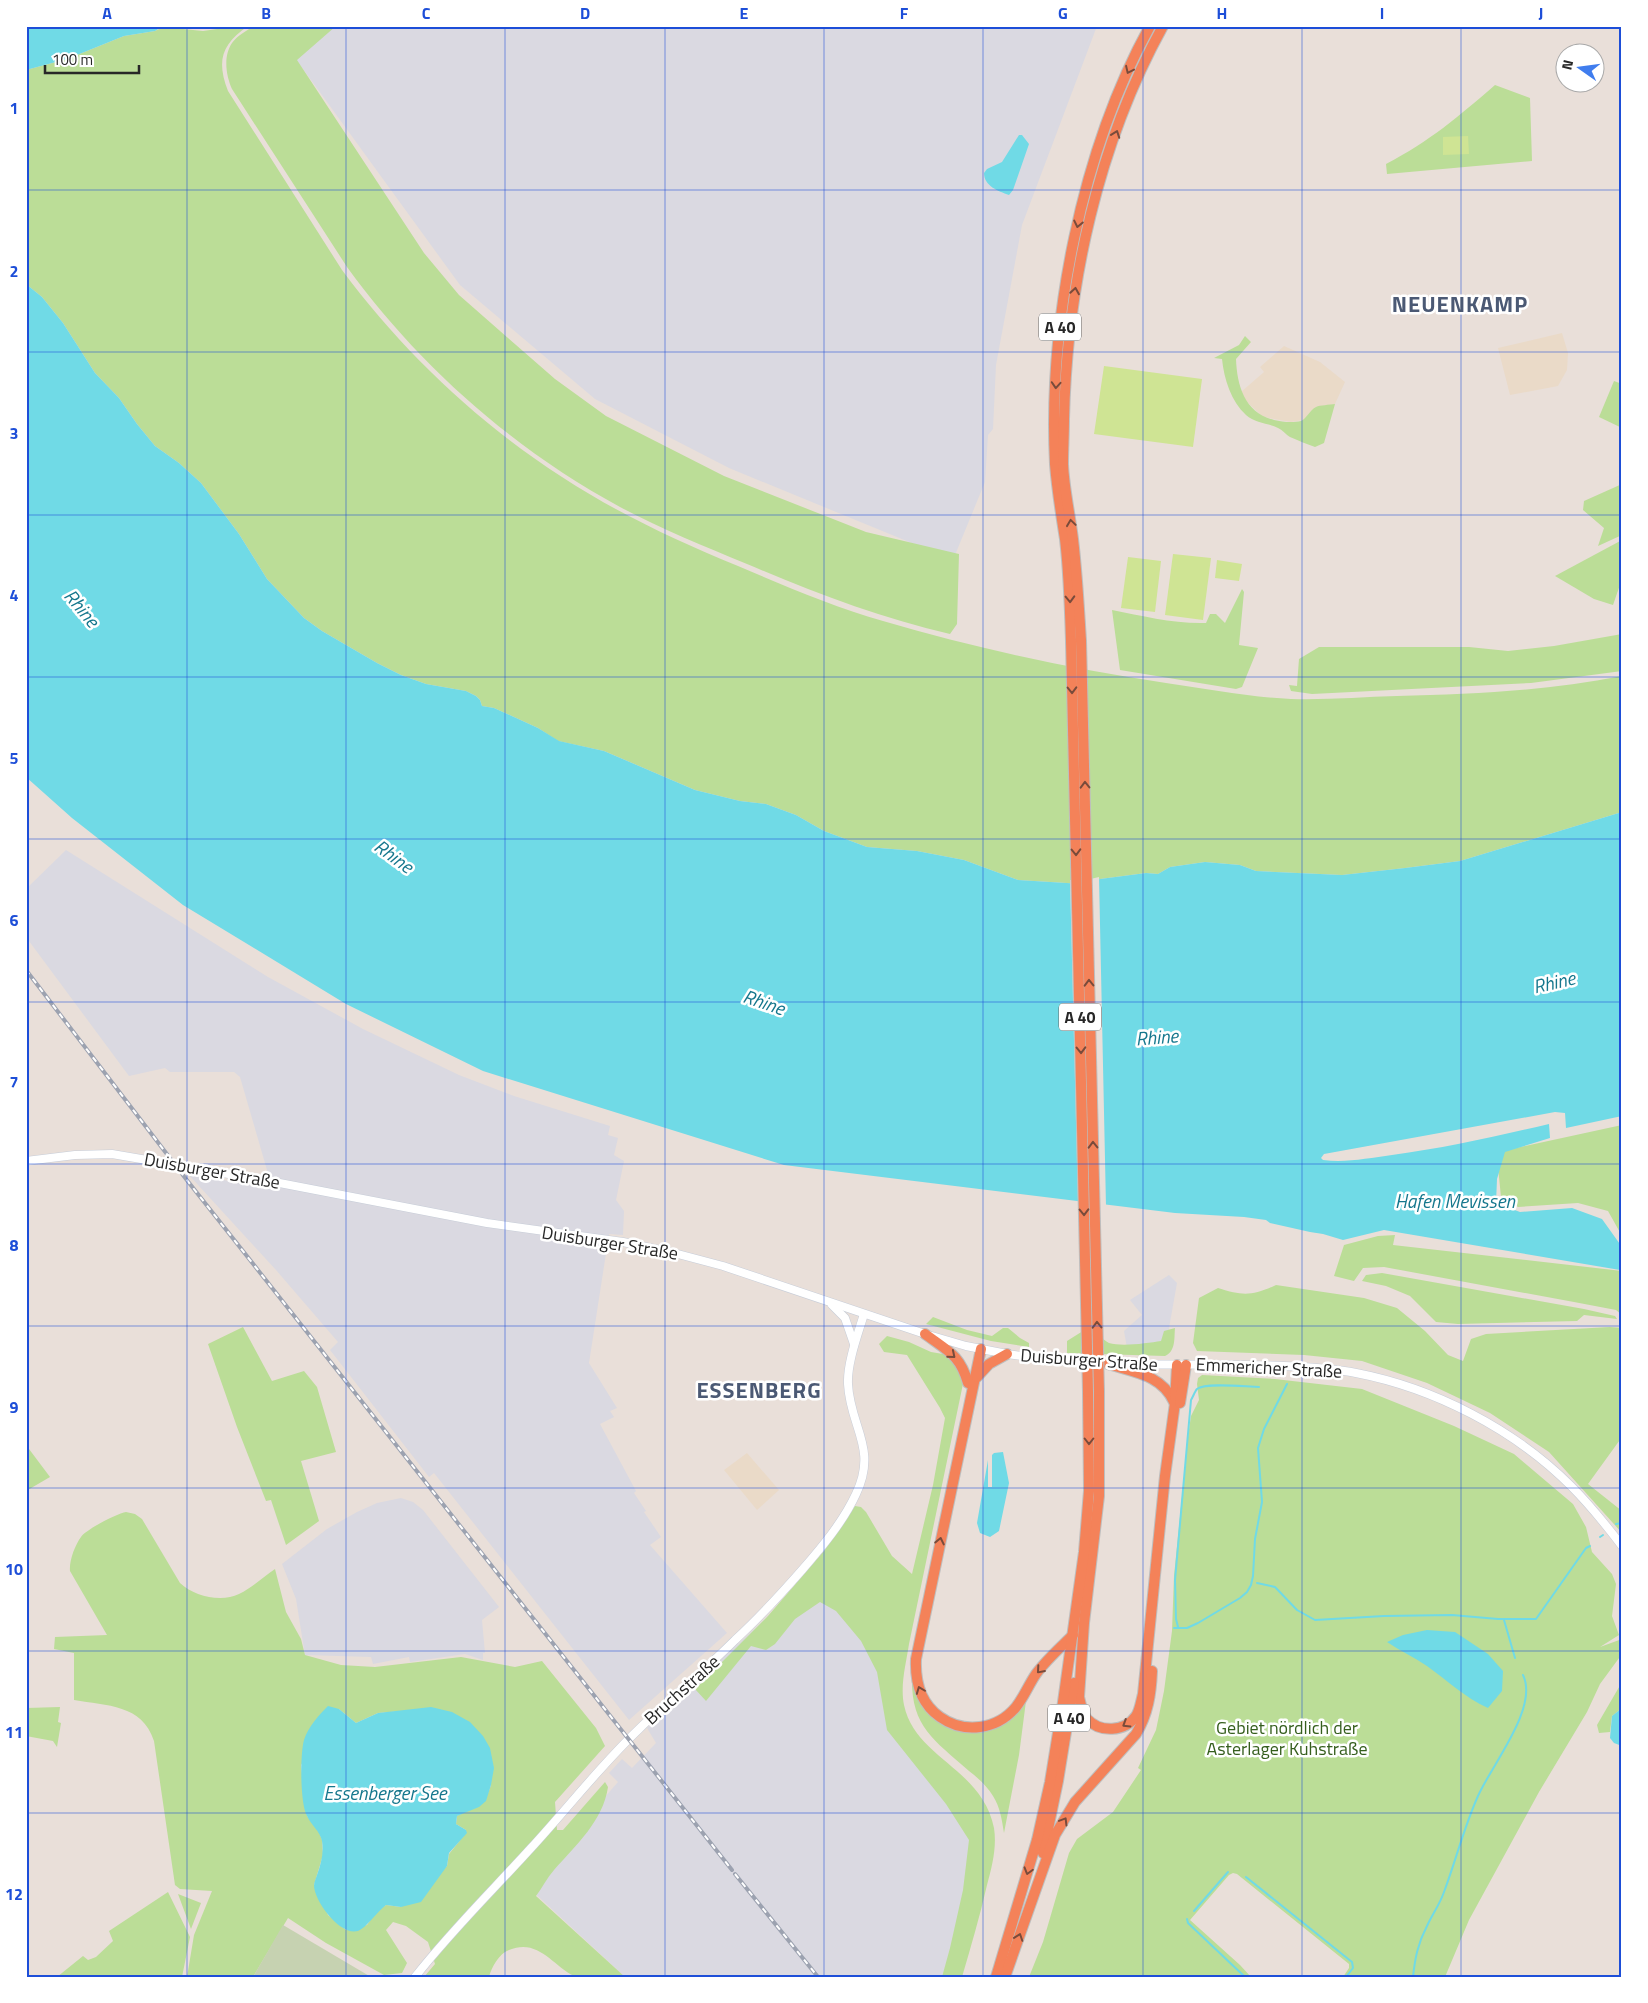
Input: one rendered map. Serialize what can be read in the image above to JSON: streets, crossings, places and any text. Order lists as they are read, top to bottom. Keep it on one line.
{"streets":{"highway":["A 40"],"main road":["Duisburger Straße","Emmericher Straße","Bruchstraße"]},"crossings":[["Duisburger Straße","Emmericher Straße"],["Duisburger Straße","Bruchstraße"]],"districts":["NEUENKAMP","ESSENBERG"],"water":["Rhine","Hafen Mevissen","Essenberger See"],"parks":["Gebiet nördlich der Asterlager Kuhstraße"],"scale_bar":"100 m","north":"left","grid":{"columns":["A","B","C","D","E","F","G","H","I","J"],"rows":["1","2","3","4","5","6","7","8","9","10","11","12"]}}
